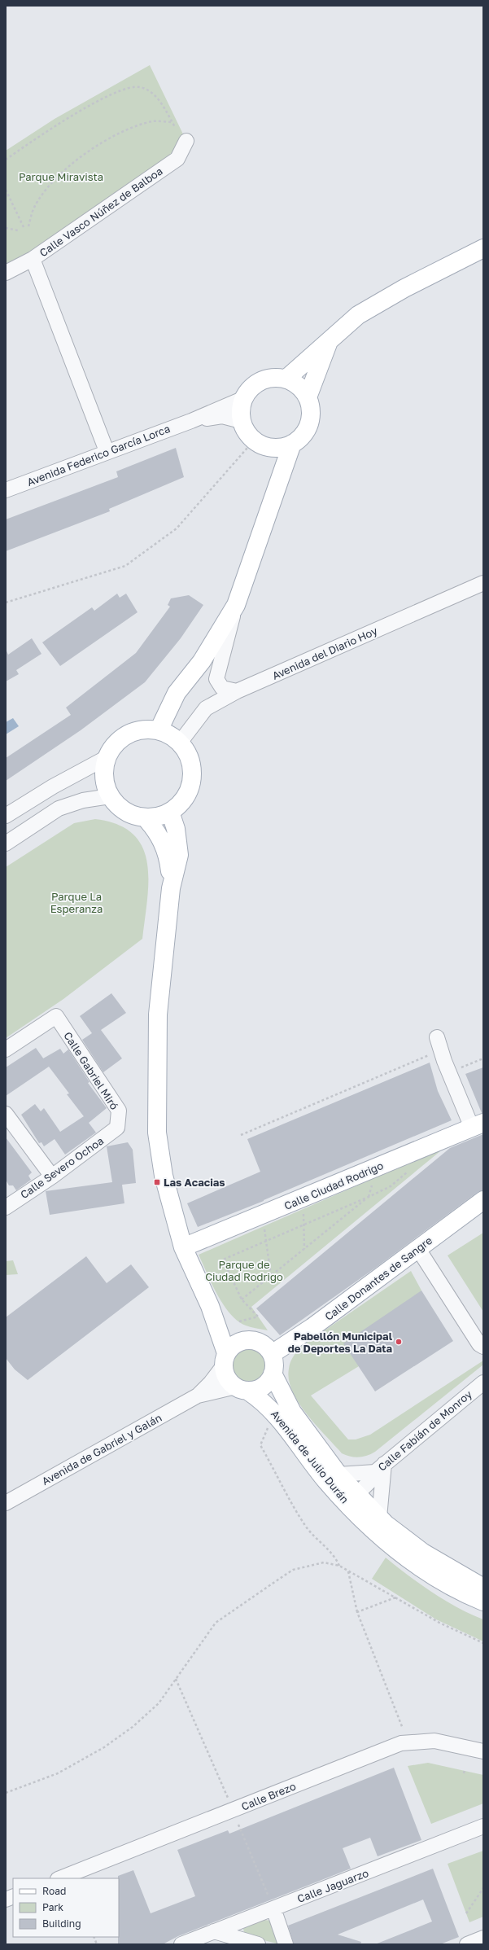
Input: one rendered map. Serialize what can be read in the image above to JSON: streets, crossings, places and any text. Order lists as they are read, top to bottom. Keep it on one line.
{"streets":{"main road":["Calle Ciudad Rodrigo","Calle Donantes de Sangre","Avenida de Julio Durán"],"street":["Calle Vasco Núñez de Balboa","Avenida Federico García Lorca","Avenida del Diario Hoy","Calle Gabriel Miró","Calle Severo Ochoa","Calle Fabián de Monroy","Avenida de Gabriel y Galán","Calle Brezo","Calle Jaguarzo"]},"crossings":[["Calle Gabriel Miró","Calle Severo Ochoa"],["Calle Donantes de Sangre","Avenida de Gabriel y Galán"],["Calle Donantes de Sangre","Avenida de Julio Durán"],["Calle Fabián de Monroy","Avenida de Julio Durán"],["Avenida de Gabriel y Galán","Avenida de Julio Durán"]],"parks":["Parque Miravista","Parque La Esperanza","Parque de Ciudad Rodrigo"],"places":{"transit":["Las Acacias"],"other":["Pabellón Municipal de Deportes La Data"]},"legend":["Road","Park","Building"]}
